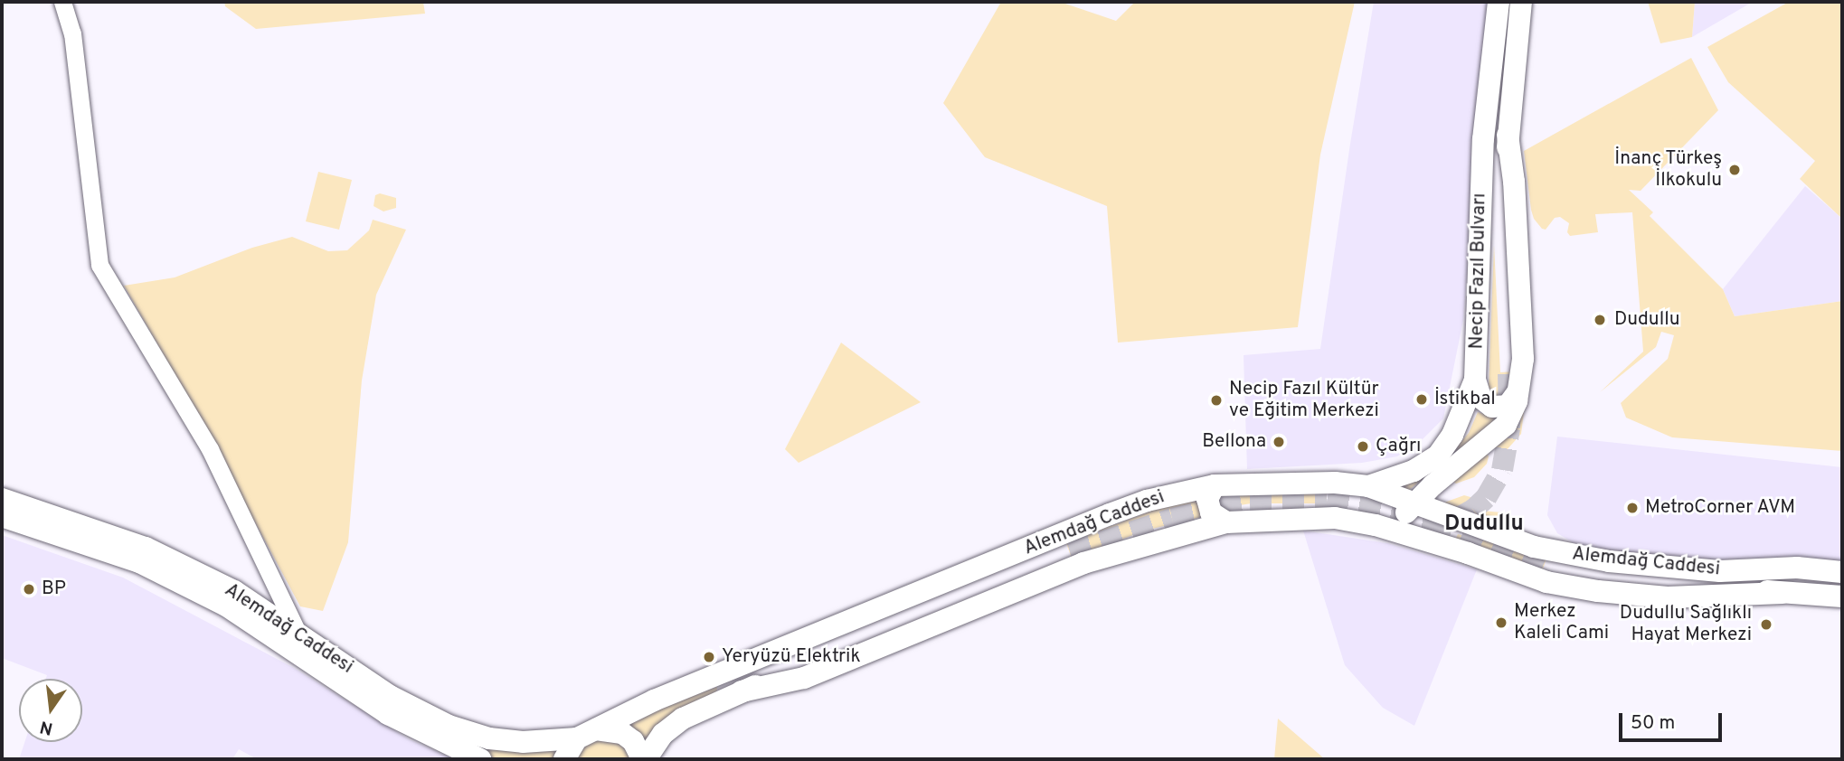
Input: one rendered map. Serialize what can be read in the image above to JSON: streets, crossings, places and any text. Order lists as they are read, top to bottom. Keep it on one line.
{"streets":{"main road":["Necip Fazıl Bulvarı","Alemdağ Caddesi"]},"crossings":[["Necip Fazıl Bulvarı","Alemdağ Caddesi"]],"districts":["Dudullu"],"places":["İnanç Türkeş İlkokulu","Dudullu","İstikbal","Necip Fazıl Kültür ve Eğitim Merkezi","Bellona","Çağrı","MetroCorner AVM","BP","Merkez Kaleli Cami","Dudullu Sağlıklı Hayat Merkezi","Yeryüzü Elektrik"],"scale_bar":"50 m","north":"bottom"}
